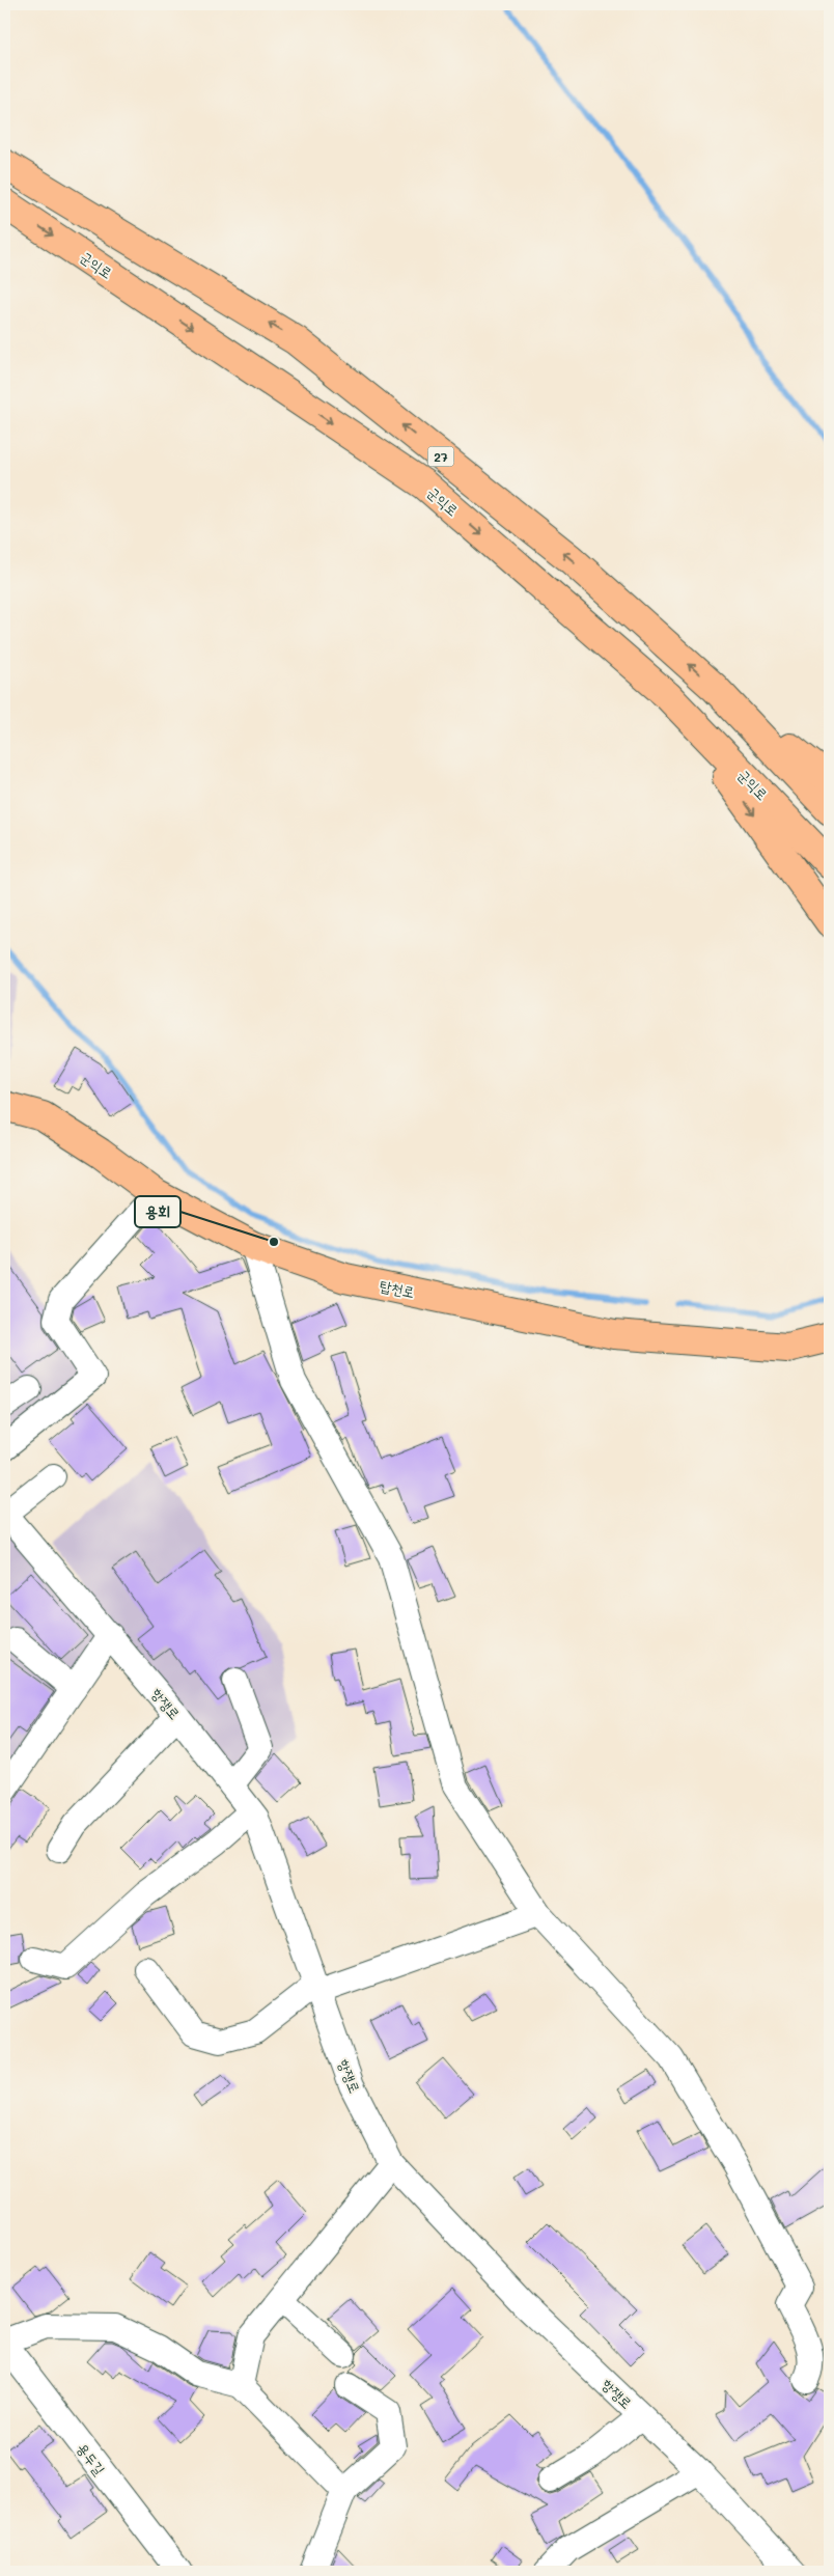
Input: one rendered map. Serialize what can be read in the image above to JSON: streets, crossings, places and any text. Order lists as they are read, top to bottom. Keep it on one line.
{"streets":{"main road":["군익로","27","탑천로"],"street":["항쟁로","용두길"]},"places":["용회"]}
